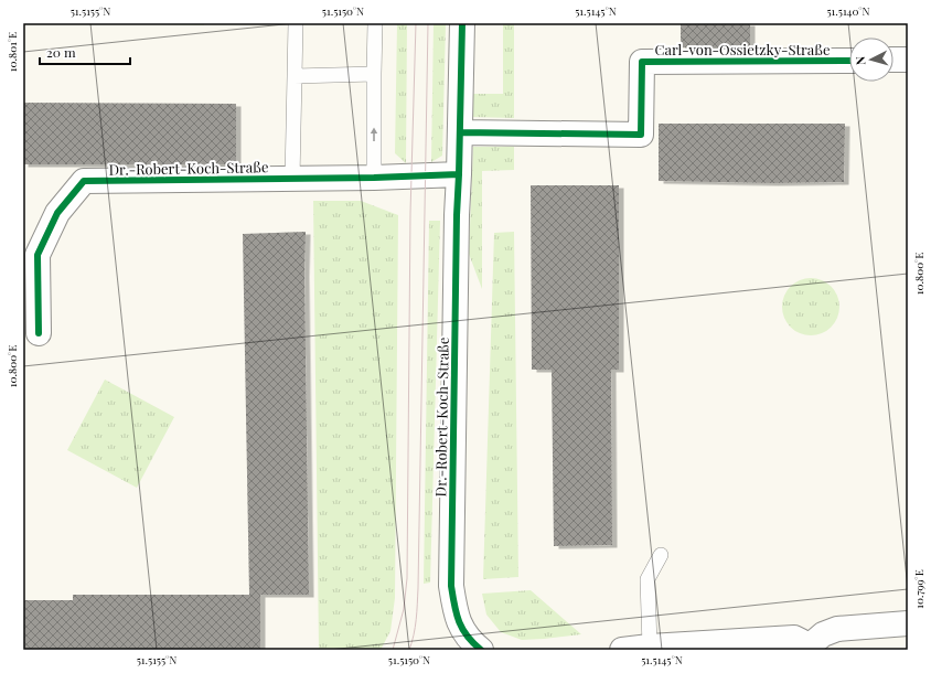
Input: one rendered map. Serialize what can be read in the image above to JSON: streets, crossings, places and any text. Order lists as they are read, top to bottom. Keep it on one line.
{"streets":{"street":["Carl-von-Ossietzky-Straße","Dr.-Robert-Koch-Straße"]},"crossings":[["Carl-von-Ossietzky-Straße","Dr.-Robert-Koch-Straße"]],"scale_bar":"20 m","north":"left","coordinates":["51.5155°N","51.5150°N","51.5145°N","51.5140°N","10.801°E","10.800°E","10.799°E"]}
